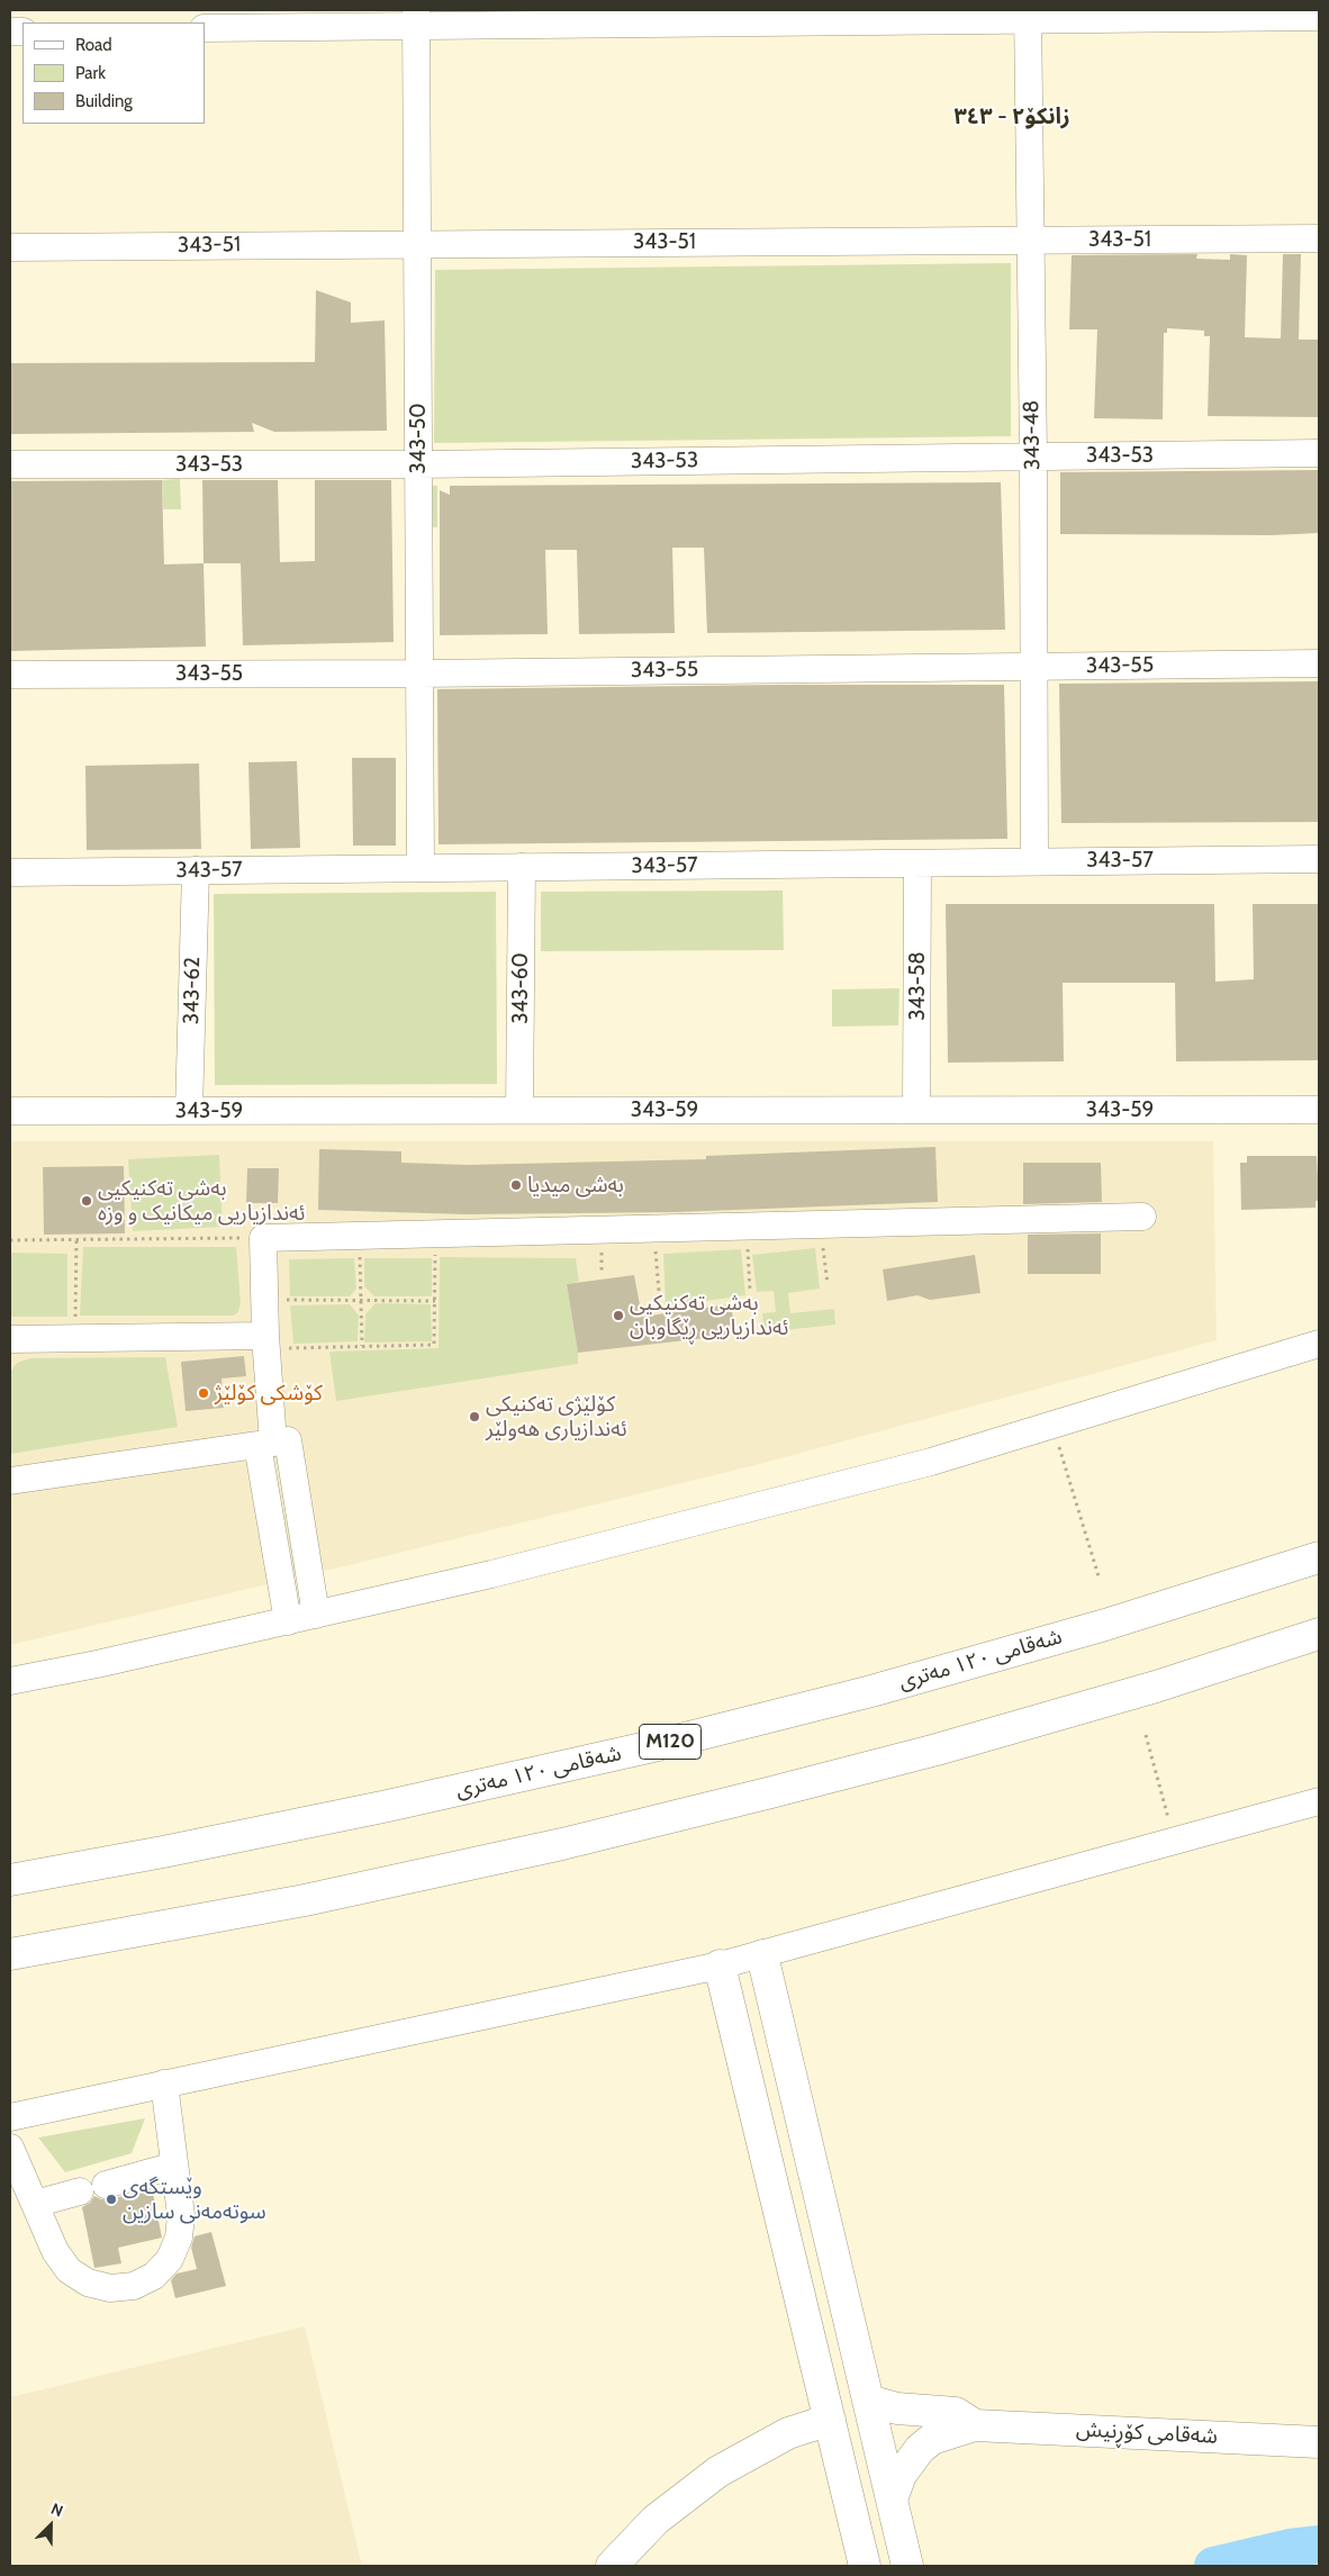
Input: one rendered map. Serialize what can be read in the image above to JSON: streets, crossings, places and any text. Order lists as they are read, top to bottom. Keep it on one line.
{"streets":{"main road":["شەقامی ١٢٠ مەتری","M120","شەقامی کۆڕنیش"],"street":["343-51","343-48","343-50","343-53","343-55","343-57","343-58","343-60","343-62","343-59"]},"crossings":[["343-51","343-48"],["343-51","343-50"],["343-48","343-53"],["343-48","343-55"],["343-48","343-57"],["343-50","343-53"],["343-50","343-55"],["343-50","343-57"],["343-57","343-58"],["343-57","343-60"],["343-57","343-62"],["343-58","343-59"],["343-60","343-59"],["343-62","343-59"]],"districts":["زانکۆ٢ - ٣٤٣"],"places":["بەشی میدیا","بەشی تەکنیکیی ئەندازیاریی میکانیک و وزە","بەشی تەکنیکیی ئەندازیاریی ڕێگاوبان","کۆشکی کۆلێژ","کۆلێژی تەکنیکی ئەندازیاری هەولێر","وێستگەی سوتەمەنی سازین"],"legend":["Road","Park","Building"],"north":"top right"}
